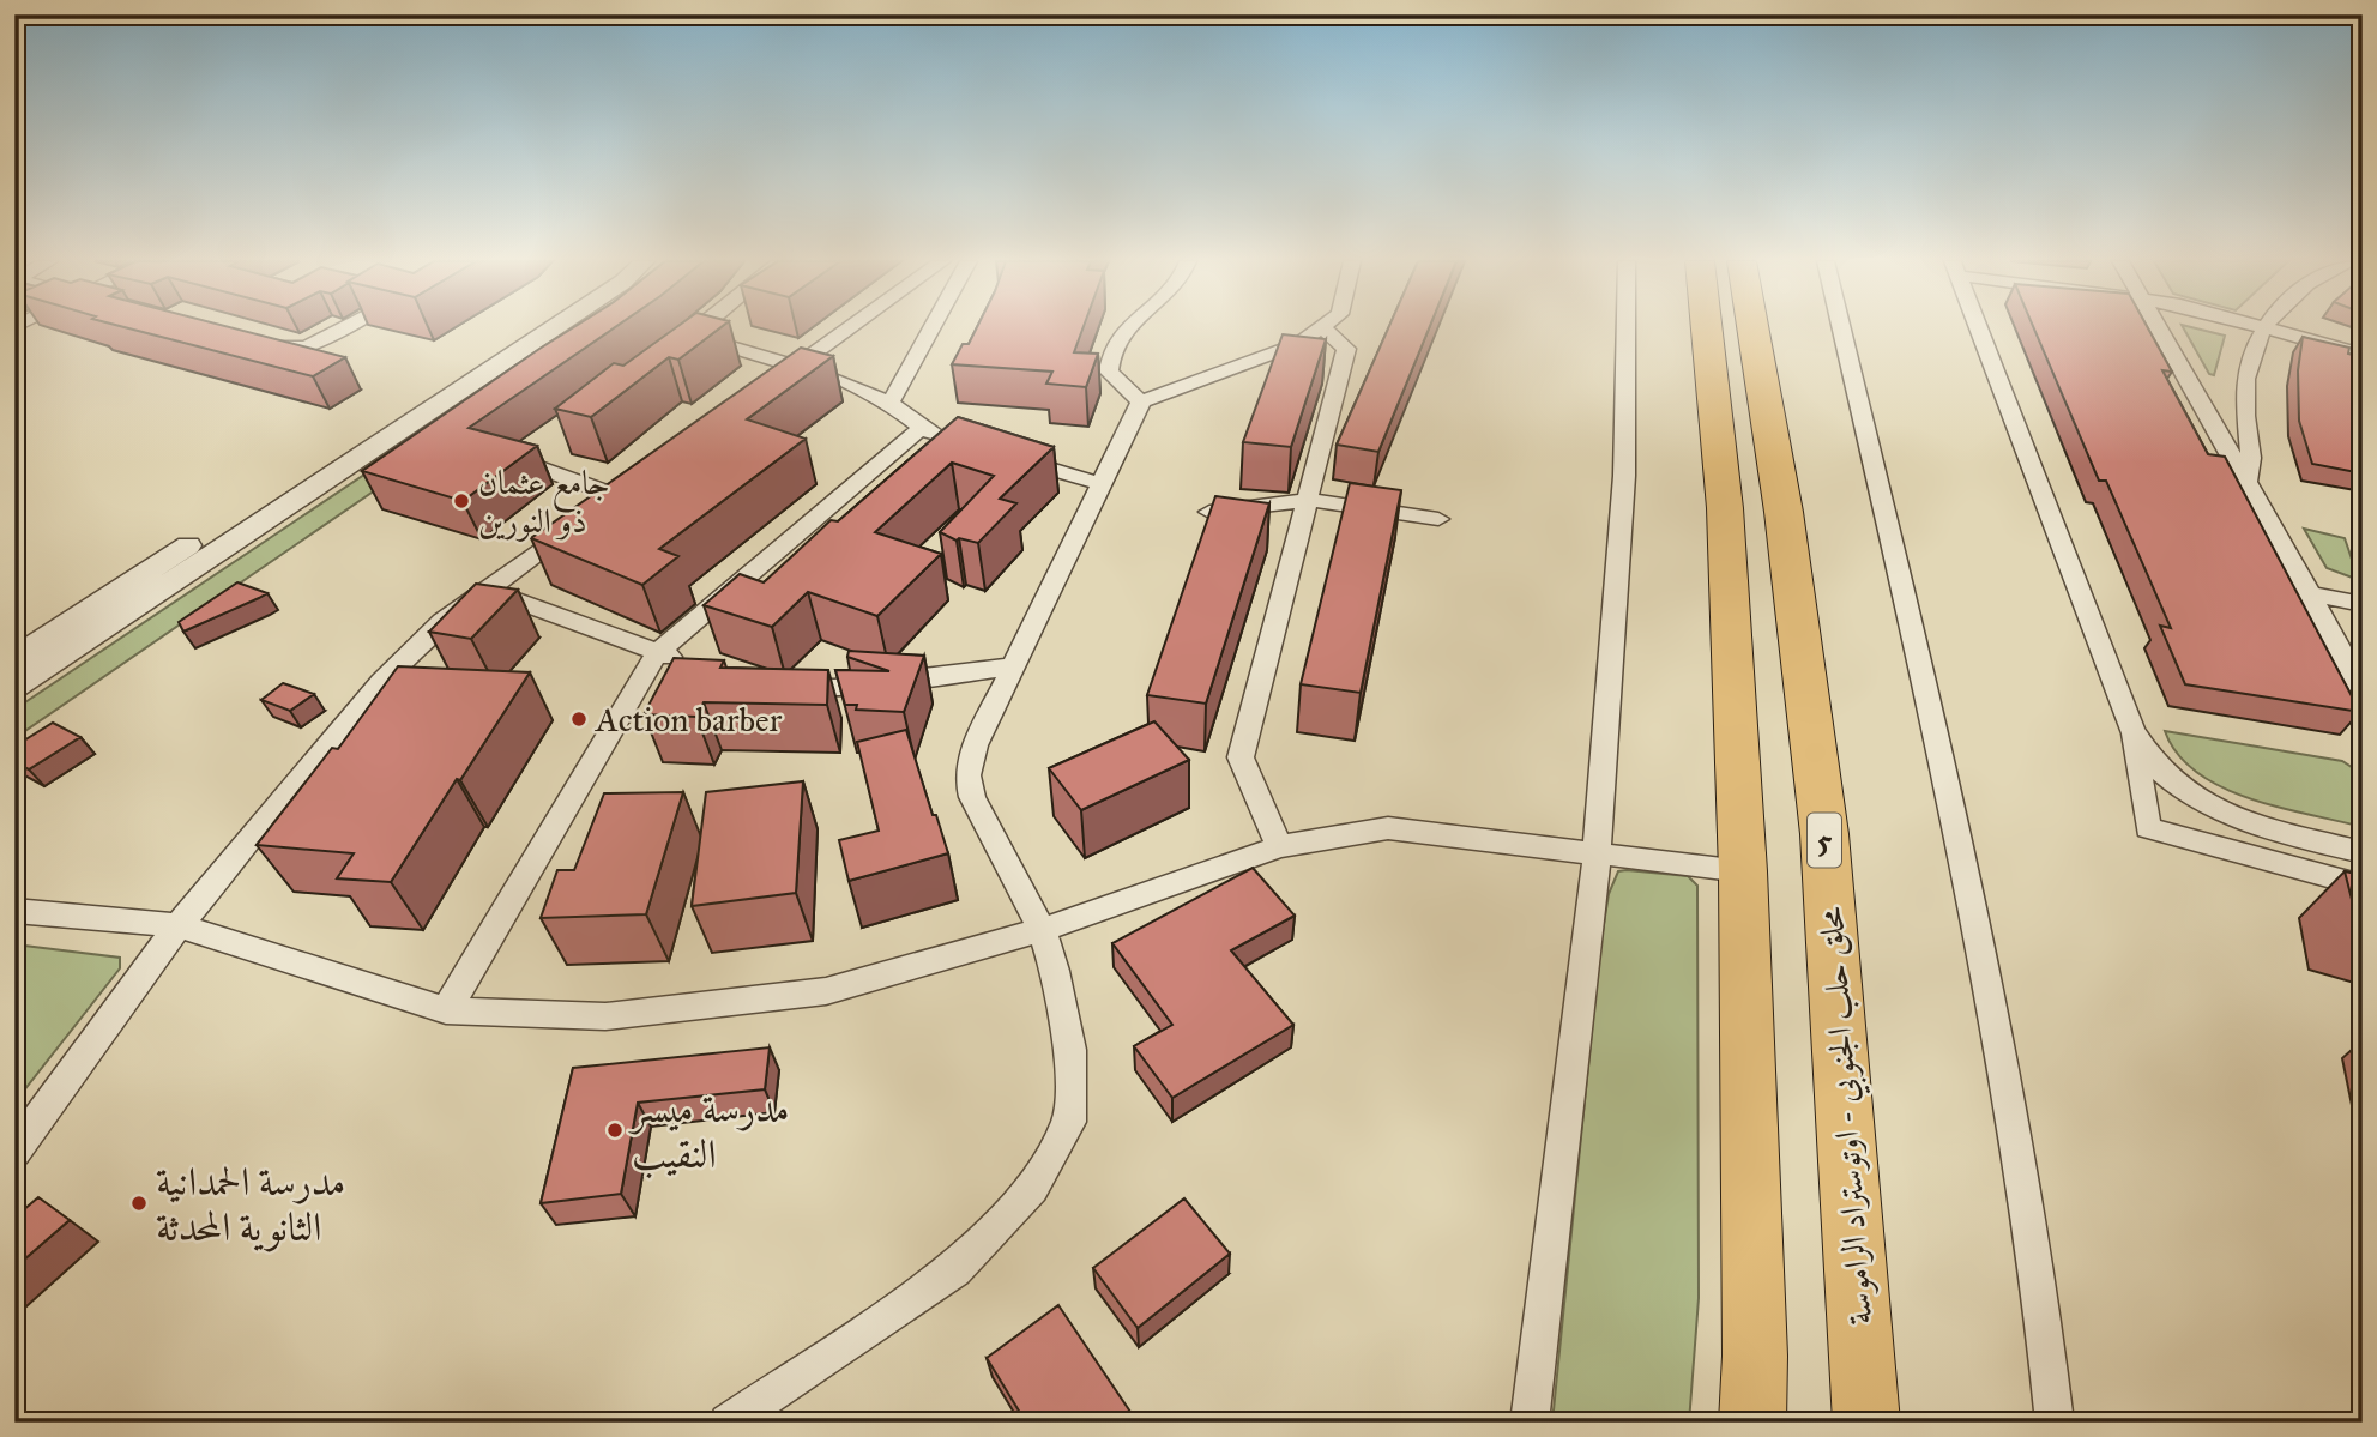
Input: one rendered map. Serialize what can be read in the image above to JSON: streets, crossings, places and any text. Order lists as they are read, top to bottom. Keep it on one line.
{"streets":{"highway":["5","محلق حلب الجنوبي - اوتوستراد الراموسة"]},"places":["جامع عثمان ذو النورين","Action barber","مدرسة ميسر النقيب","مدرسة الحمدانية الثانوية المحدثة"]}
